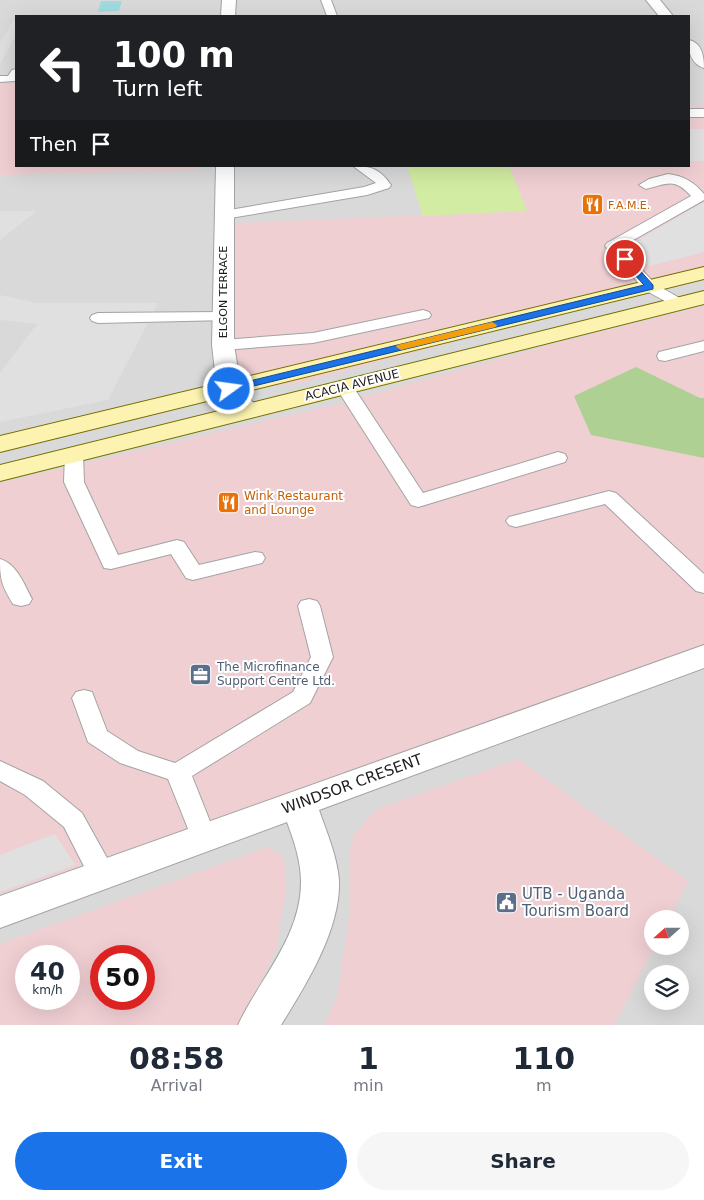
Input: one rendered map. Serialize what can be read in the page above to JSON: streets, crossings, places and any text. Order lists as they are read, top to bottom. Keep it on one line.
{"streets":{"main road":["ACACIA AVENUE"],"street":["ELGON TERRACE","WINDSOR CRESENT"]},"crossings":[["ELGON TERRACE","ACACIA AVENUE"]],"places":{"restaurant":["F.A.M.E.","Wink Restaurant and Lounge"],"office":["The Microfinance Support Centre Ltd."],"public building":["UTB - Uganda Tourism Board"]},"north":"left","page":{"turn":["100 m","Turn left"],"then":"Then","speed":"40 km/h","limit":"50","eta":["08:58","Arrival","1","min","110","m"],"buttons":["Exit","Share"]}}
